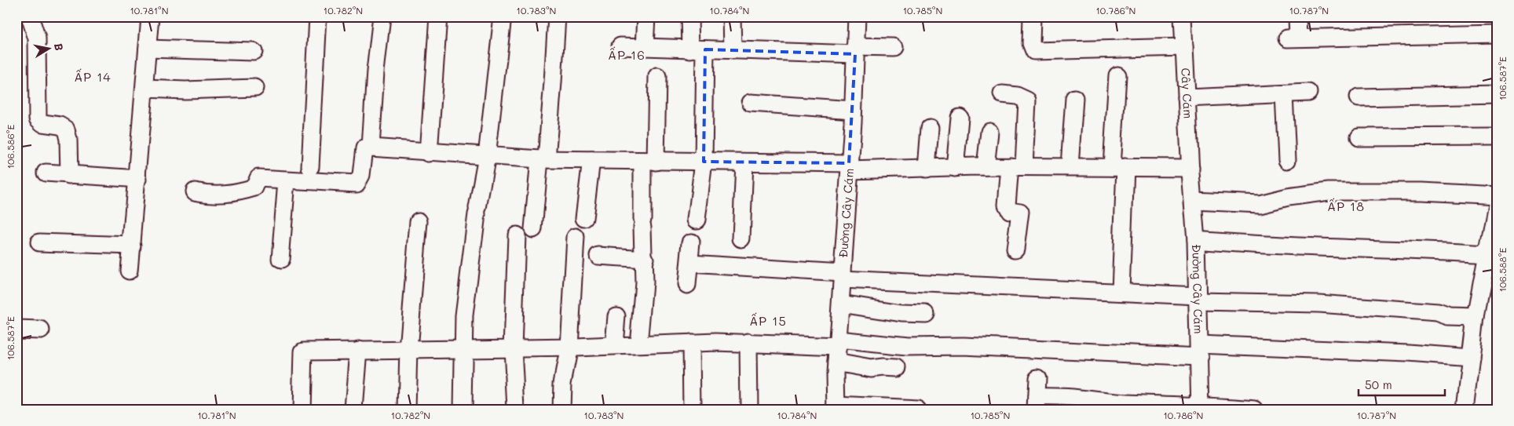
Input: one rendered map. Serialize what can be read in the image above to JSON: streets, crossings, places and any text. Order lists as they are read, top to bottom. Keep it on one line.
{"streets":{"street":["Cây Cám","Đường Cây Cám"]},"crossings":[["Cây Cám","Đường Cây Cám"]],"districts":["ẤP 16","ẤP 14","ẤP 18","ẤP 15"],"scale_bar":"50 m","north":"right","coordinates":["10.781°N","10.782°N","10.783°N","10.784°N","10.785°N","10.786°N","10.787°N","106.587°E","106.586°E","106.588°E"]}
